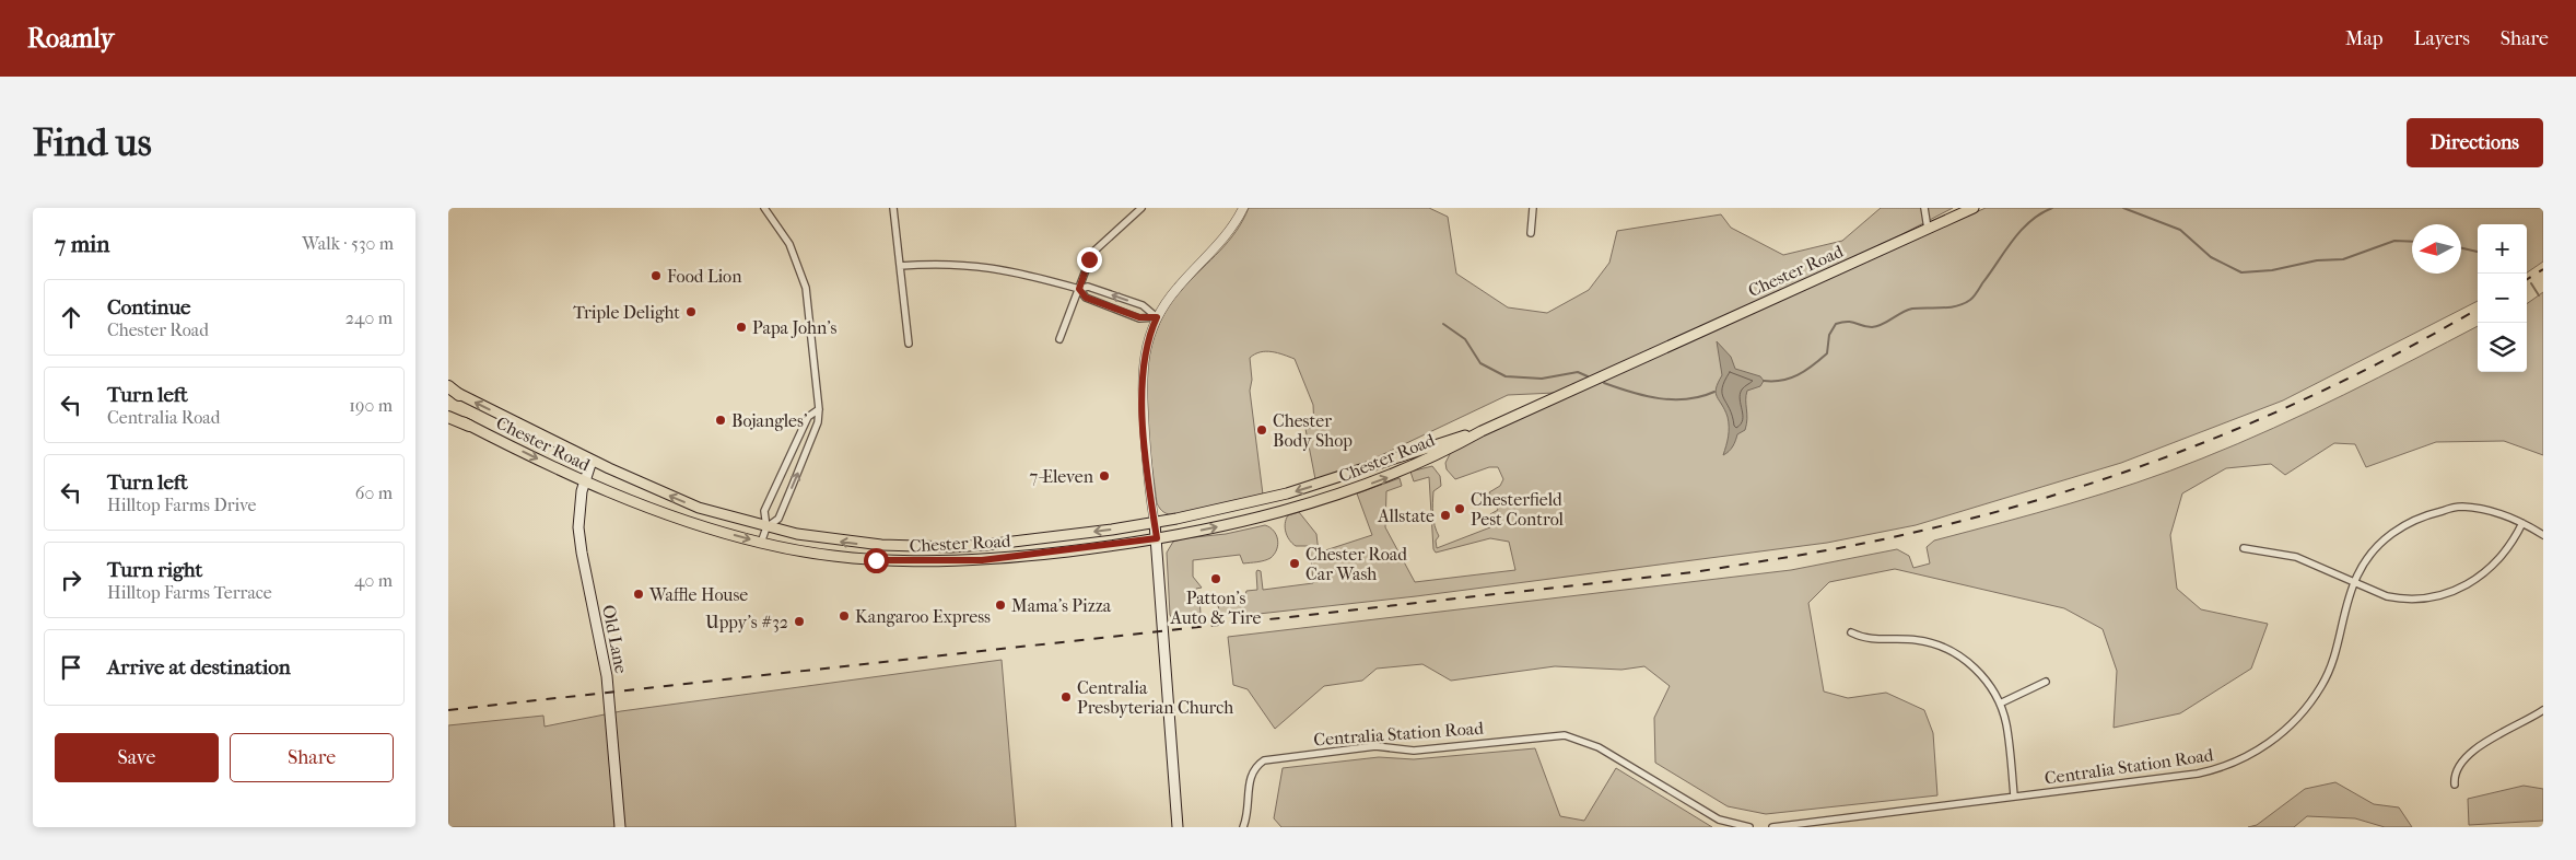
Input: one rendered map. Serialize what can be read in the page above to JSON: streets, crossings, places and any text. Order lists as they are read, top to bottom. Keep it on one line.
{"streets":{"main road":["Chester Road","Old Lane"],"street":["Centralia Station Road"]},"crossings":[["Chester Road","Old Lane"]],"places":["Food Lion","Triple Delight","Papa John's","Bojangles'","Chester Body Shop","7-Eleven","Chesterfield Pest Control","Allstate","Chester Road Car Wash","Patton's Auto & Tire","Waffle House","Mama's Pizza","Kangaroo Express","Uppy's #32","Centralia Presbyterian Church"],"north":"left","page":{"header":"Roamly","nav":["Map","Layers","Share"],"buttons":["Directions",["Save","Share"]],"title":"Find us","heading":["7 min","Walk · 530 m"],"map_buttons":["+","−"],"list":[["Continue","Chester Road","240 m"],["Turn left","Centralia Road","190 m"],["Turn left","Hilltop Farms Drive","60 m"],["Turn right","Hilltop Farms Terrace","40 m"],"Arrive at destination"]}}
